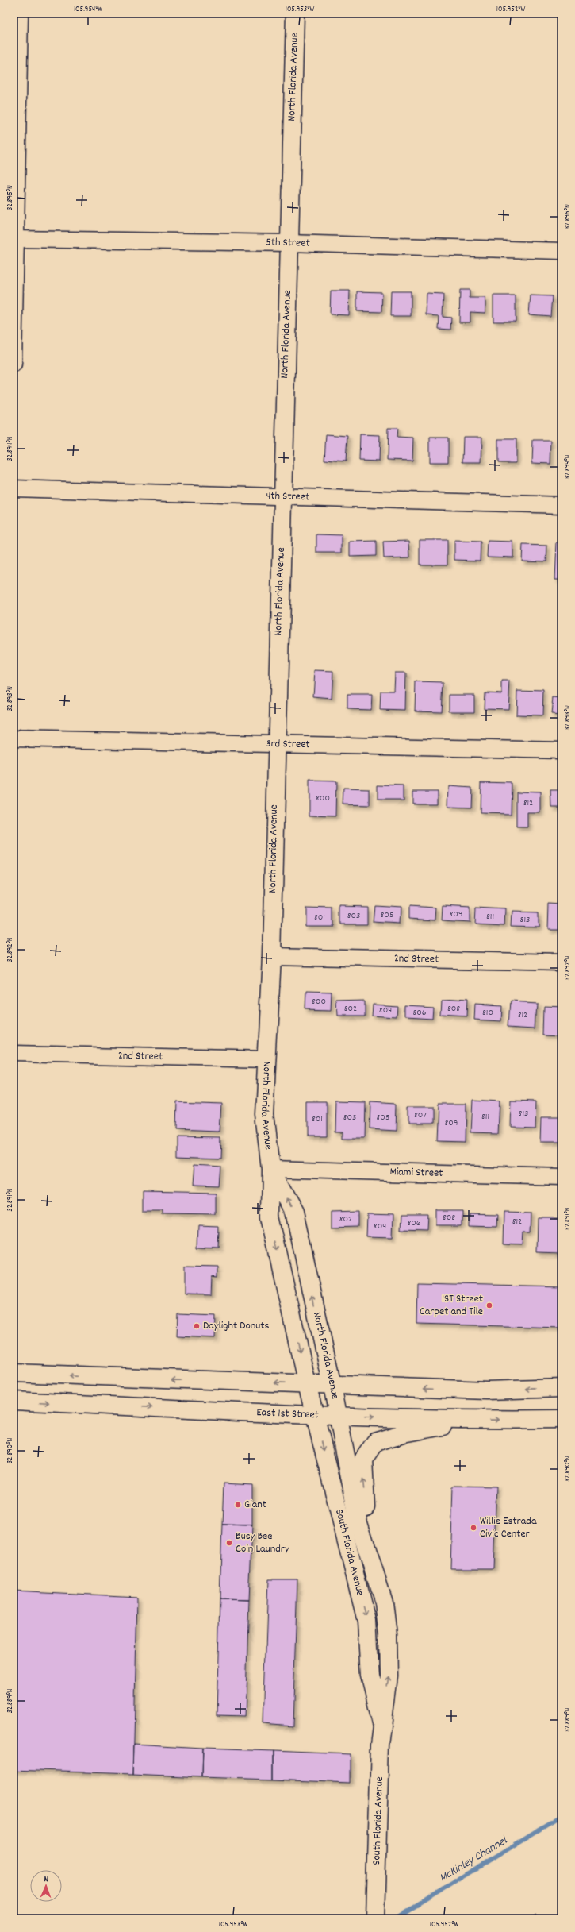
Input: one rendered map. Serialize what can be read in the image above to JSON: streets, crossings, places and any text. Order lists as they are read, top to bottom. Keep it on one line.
{"streets":{"main road":["North Florida Avenue","East 1st Street","South Florida Avenue"],"street":["5th Street","4th Street","3rd Street","2nd Street","Miami Street"]},"crossings":[["North Florida Avenue","5th Street"],["North Florida Avenue","4th Street"],["North Florida Avenue","3rd Street"],["North Florida Avenue","2nd Street"],["North Florida Avenue","Miami Street"],["North Florida Avenue","East 1st Street"],["North Florida Avenue","South Florida Avenue"],["East 1st Street","South Florida Avenue"]],"water":["McKinley Channel"],"places":["1ST Street Carpet and Tile","Daylight Donuts","Giant","Willie Estrada Civic Center","Busy Bee Coin Laundry"],"house_numbers":["800","812","809","805","803","811","801","813","800","802","808","804","806","810","812","813","807","811","803","805","801","809","808","802","812","806","804"],"north":"top","coordinates":["105.954°W","105.953°W","105.952°W","32.895°N","32.894°N","32.893°N","32.892°N","32.891°N","32.890°N","32.889°N"]}
